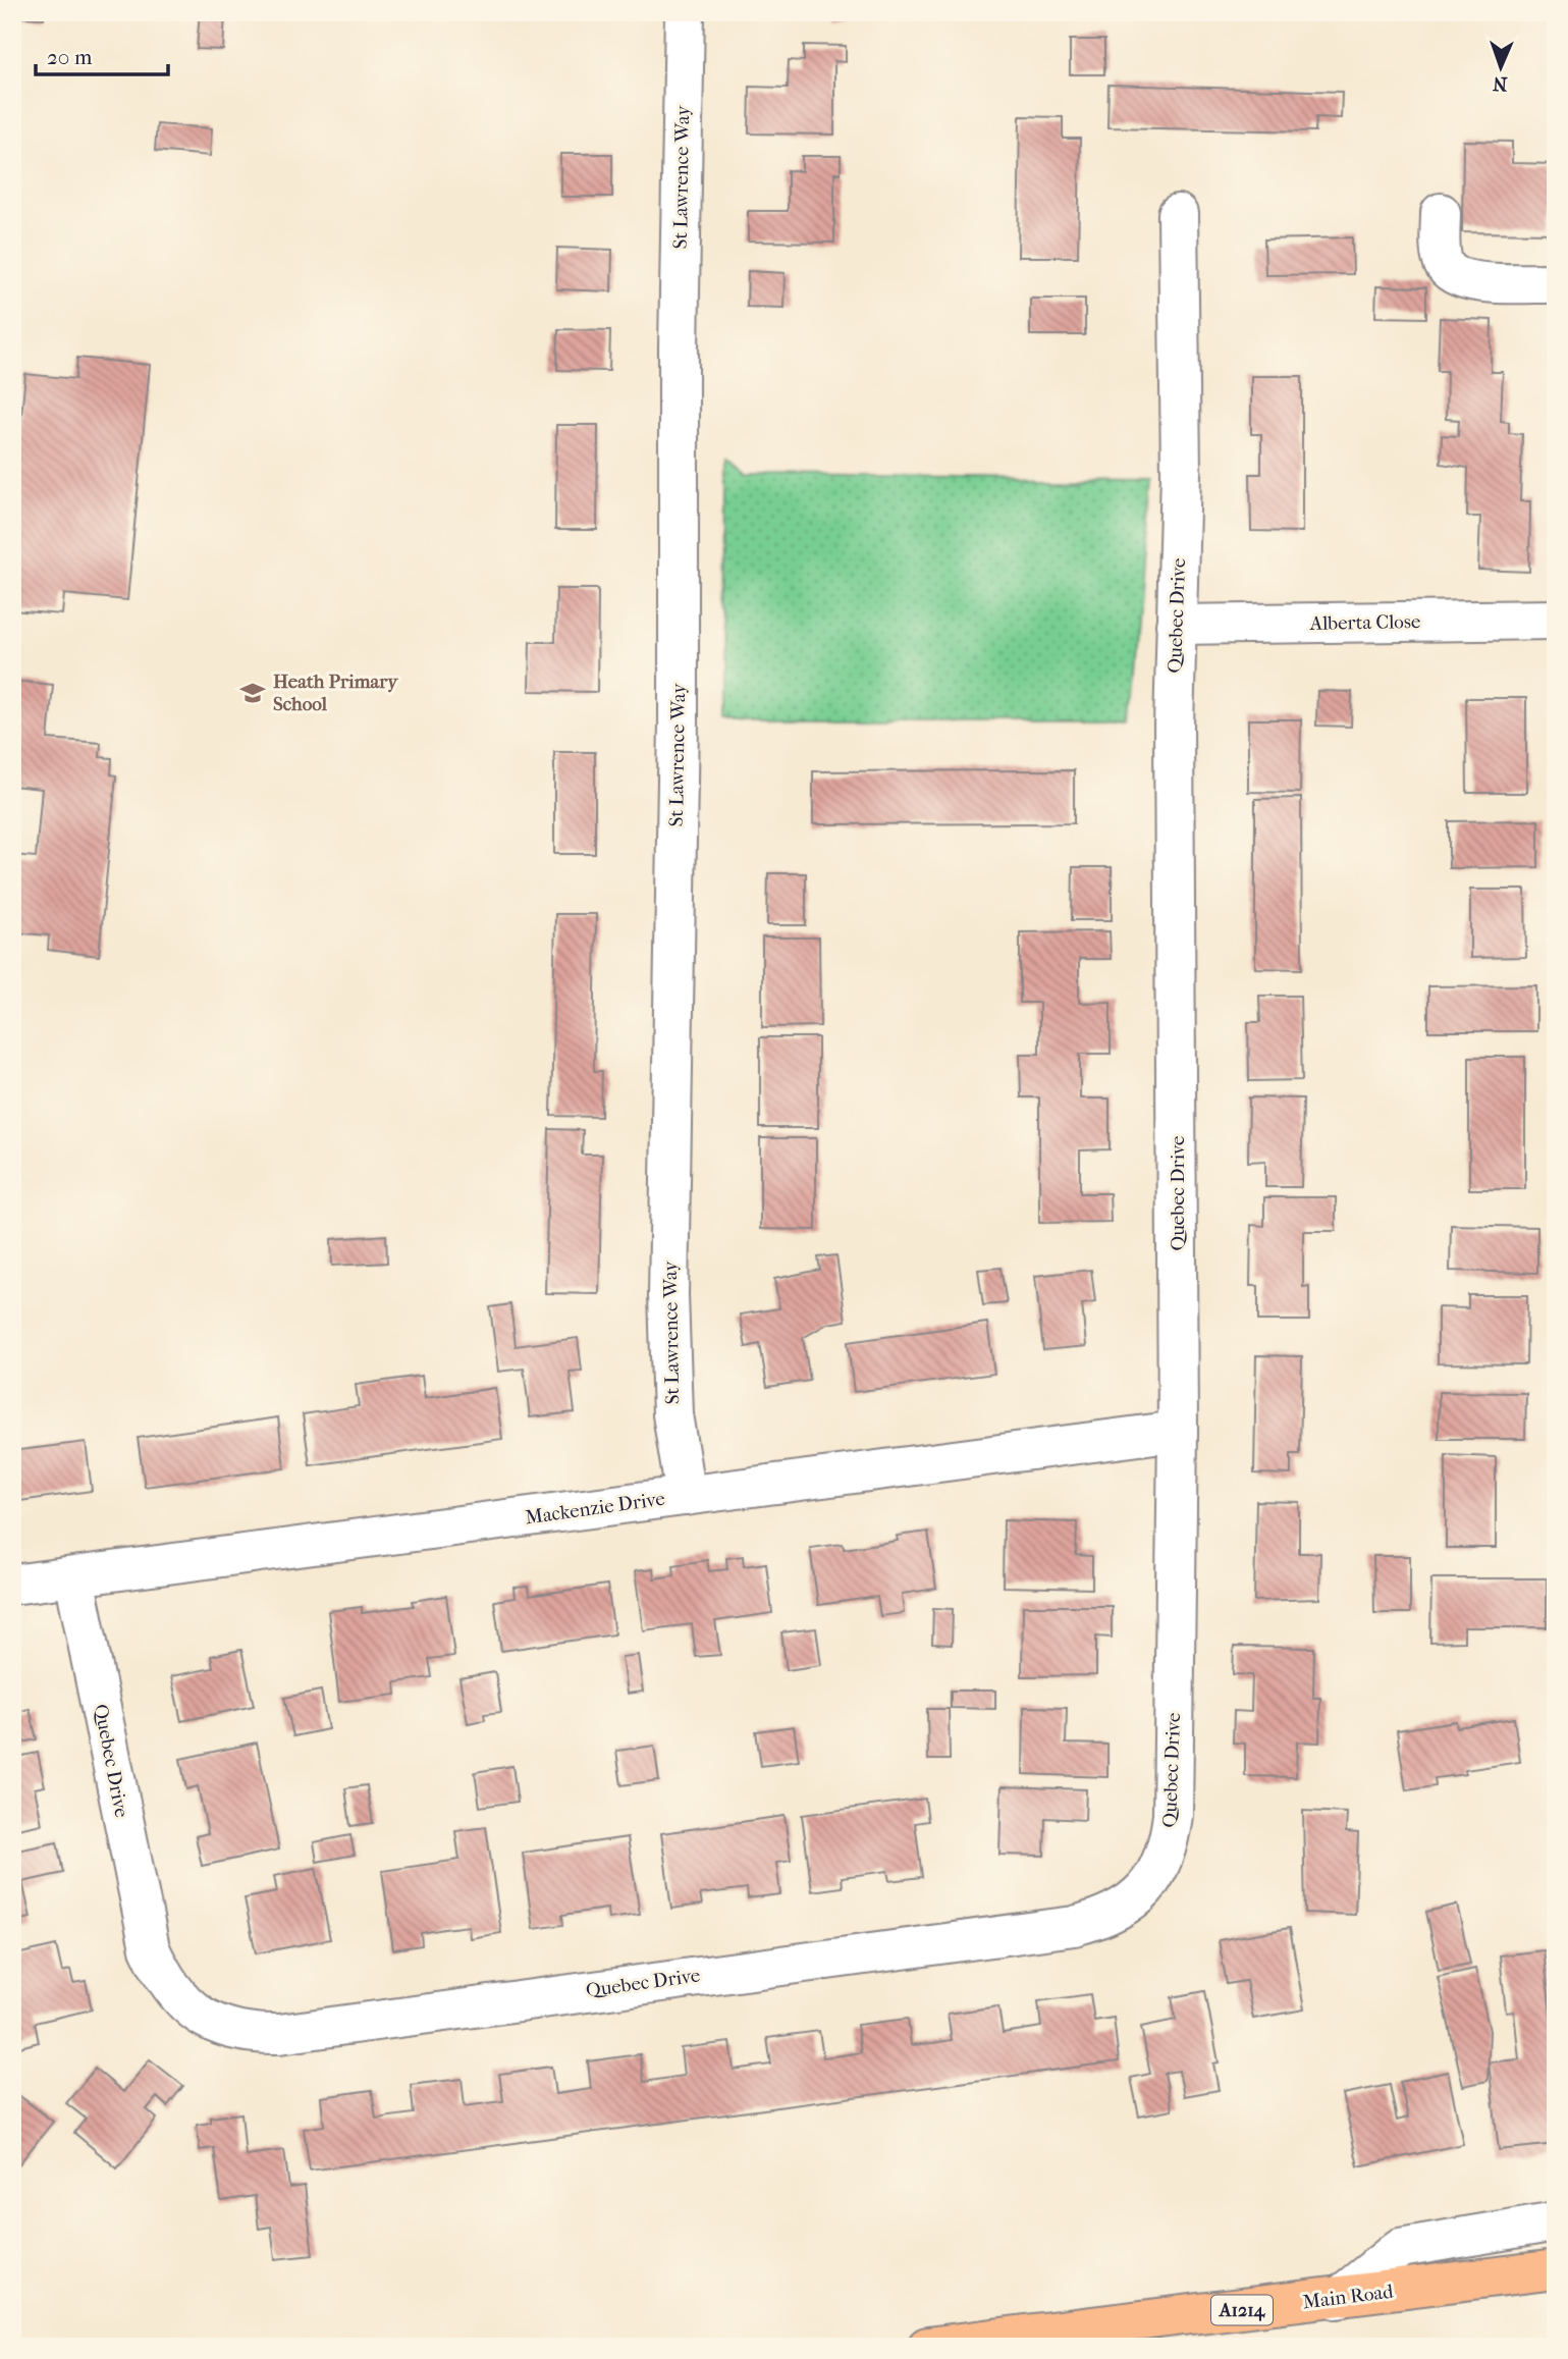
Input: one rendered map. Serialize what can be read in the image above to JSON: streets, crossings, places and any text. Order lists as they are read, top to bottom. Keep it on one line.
{"streets":{"main road":["Main Road","A1214"],"street":["St Lawrence Way","Quebec Drive","Alberta Close","Mackenzie Drive"]},"crossings":[["St Lawrence Way","Mackenzie Drive"],["Quebec Drive","Alberta Close"],["Quebec Drive","Mackenzie Drive"]],"places":{"school or university":["Heath Primary School"]},"scale_bar":"20 m","north":"bottom"}
